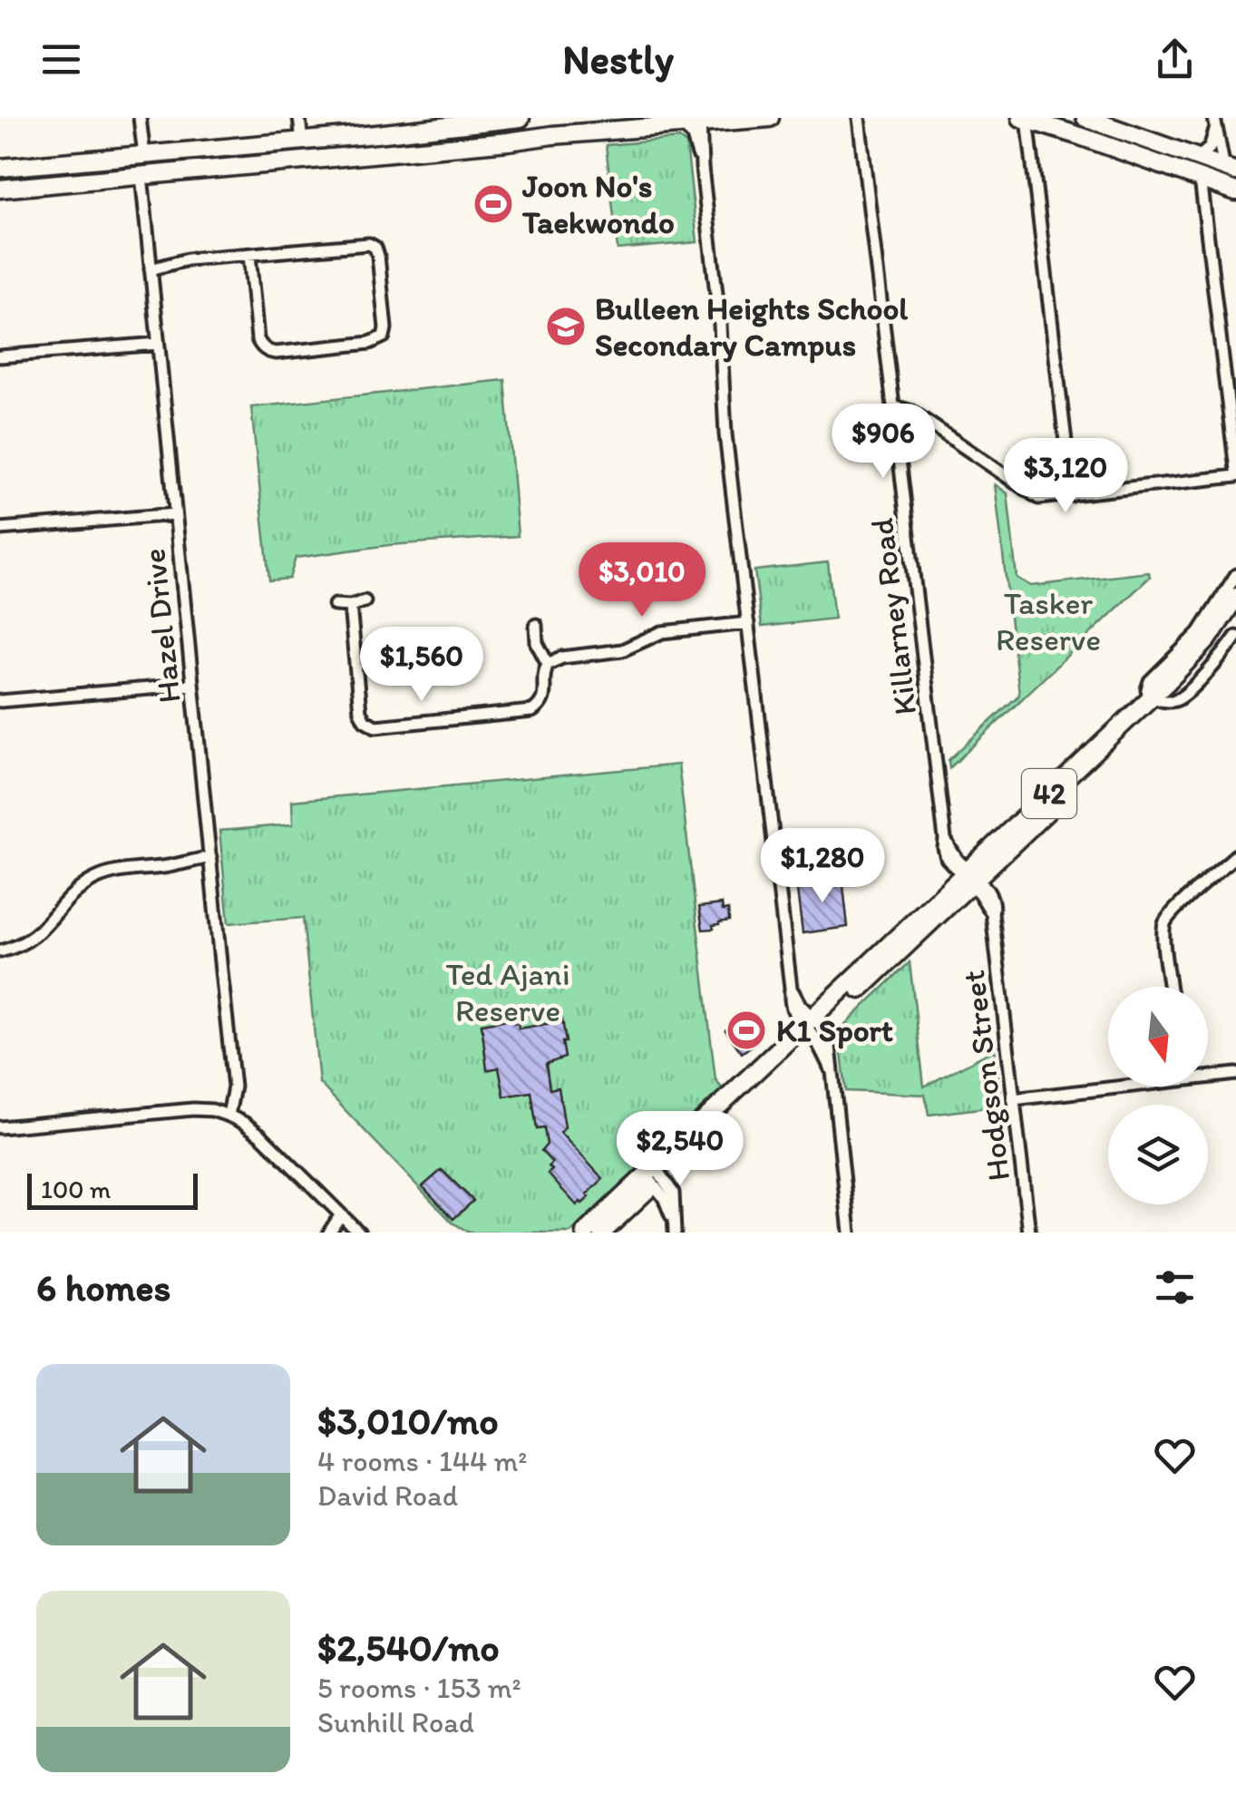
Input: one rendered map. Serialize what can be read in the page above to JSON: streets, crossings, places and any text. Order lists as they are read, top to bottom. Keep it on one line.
{"streets":{"main road":["42"],"street":["Killarney Road","Hazel Drive","Hodgson Street"]},"crossings":[["Killarney Road","42"],["Killarney Road","Hodgson Street"],["42","Hodgson Street"]],"parks":["Tasker Reserve","Ted Ajani Reserve"],"places":{"sports":["Joon No's Taekwondo","K1 Sport"],"school or university":["Bulleen Heights School Secondary Campus"]},"scale_bar":"100 m","north":"bottom","page":{"header":"Nestly","price":["$906","$3,120","$3,010","$1,560","$1,280","$2,540"],"scale":"100 m","heading":"6 homes","list":[{"name":"$3,010/mo","note":"4 rooms · 144 m² · David Road"},{"name":"$2,540/mo","note":"5 rooms · 153 m² · Sunhill Road"}]}}
